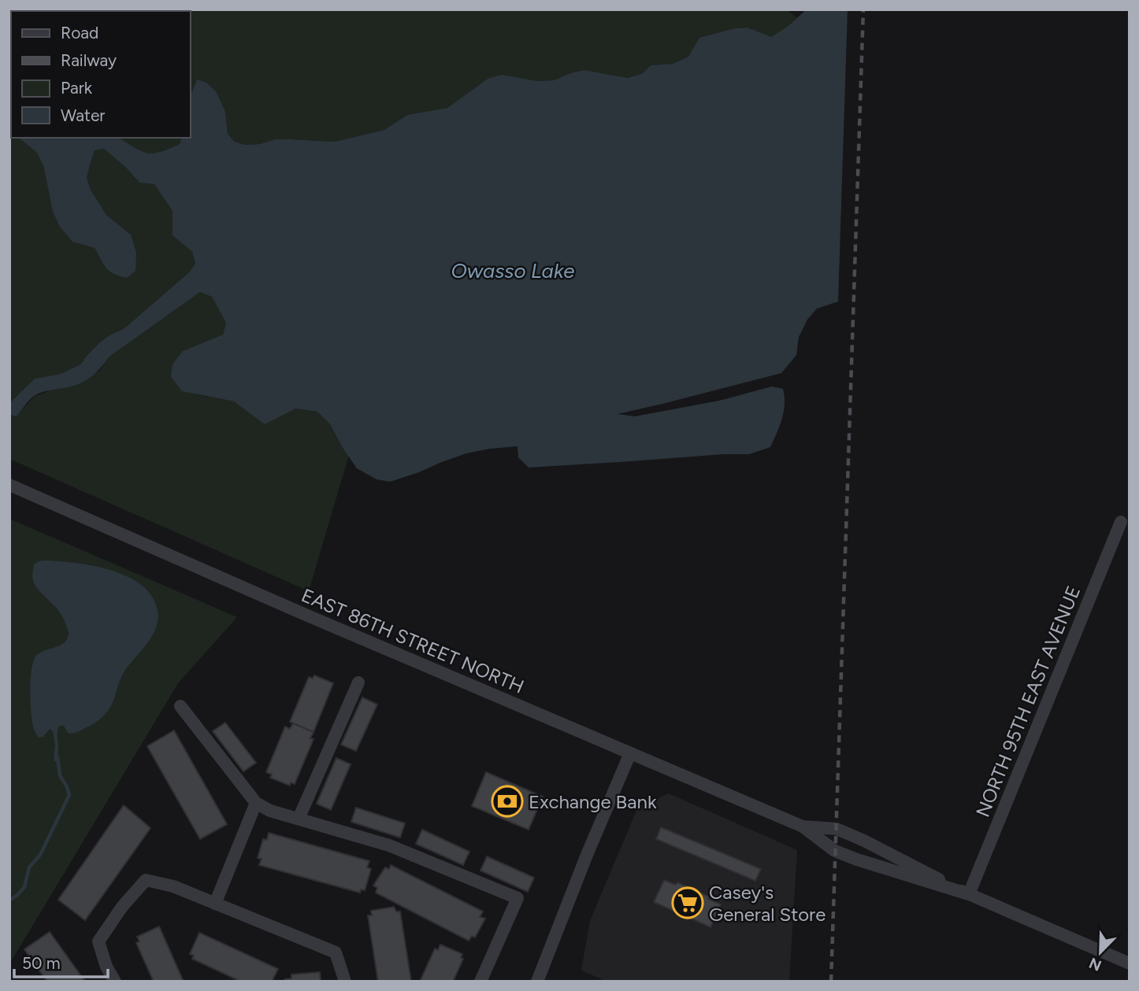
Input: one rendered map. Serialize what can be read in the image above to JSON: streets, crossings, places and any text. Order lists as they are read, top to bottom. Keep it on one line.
{"streets":{"street":["EAST 86TH STREET NORTH","NORTH 95TH EAST AVENUE"]},"crossings":[["EAST 86TH STREET NORTH","NORTH 95TH EAST AVENUE"]],"water":["Owasso Lake"],"places":{"bank":["Exchange Bank"],"supermarket":["Casey's General Store"]},"legend":["Road","Railway","Park","Water"],"scale_bar":"50 m","north":"bottom left"}
